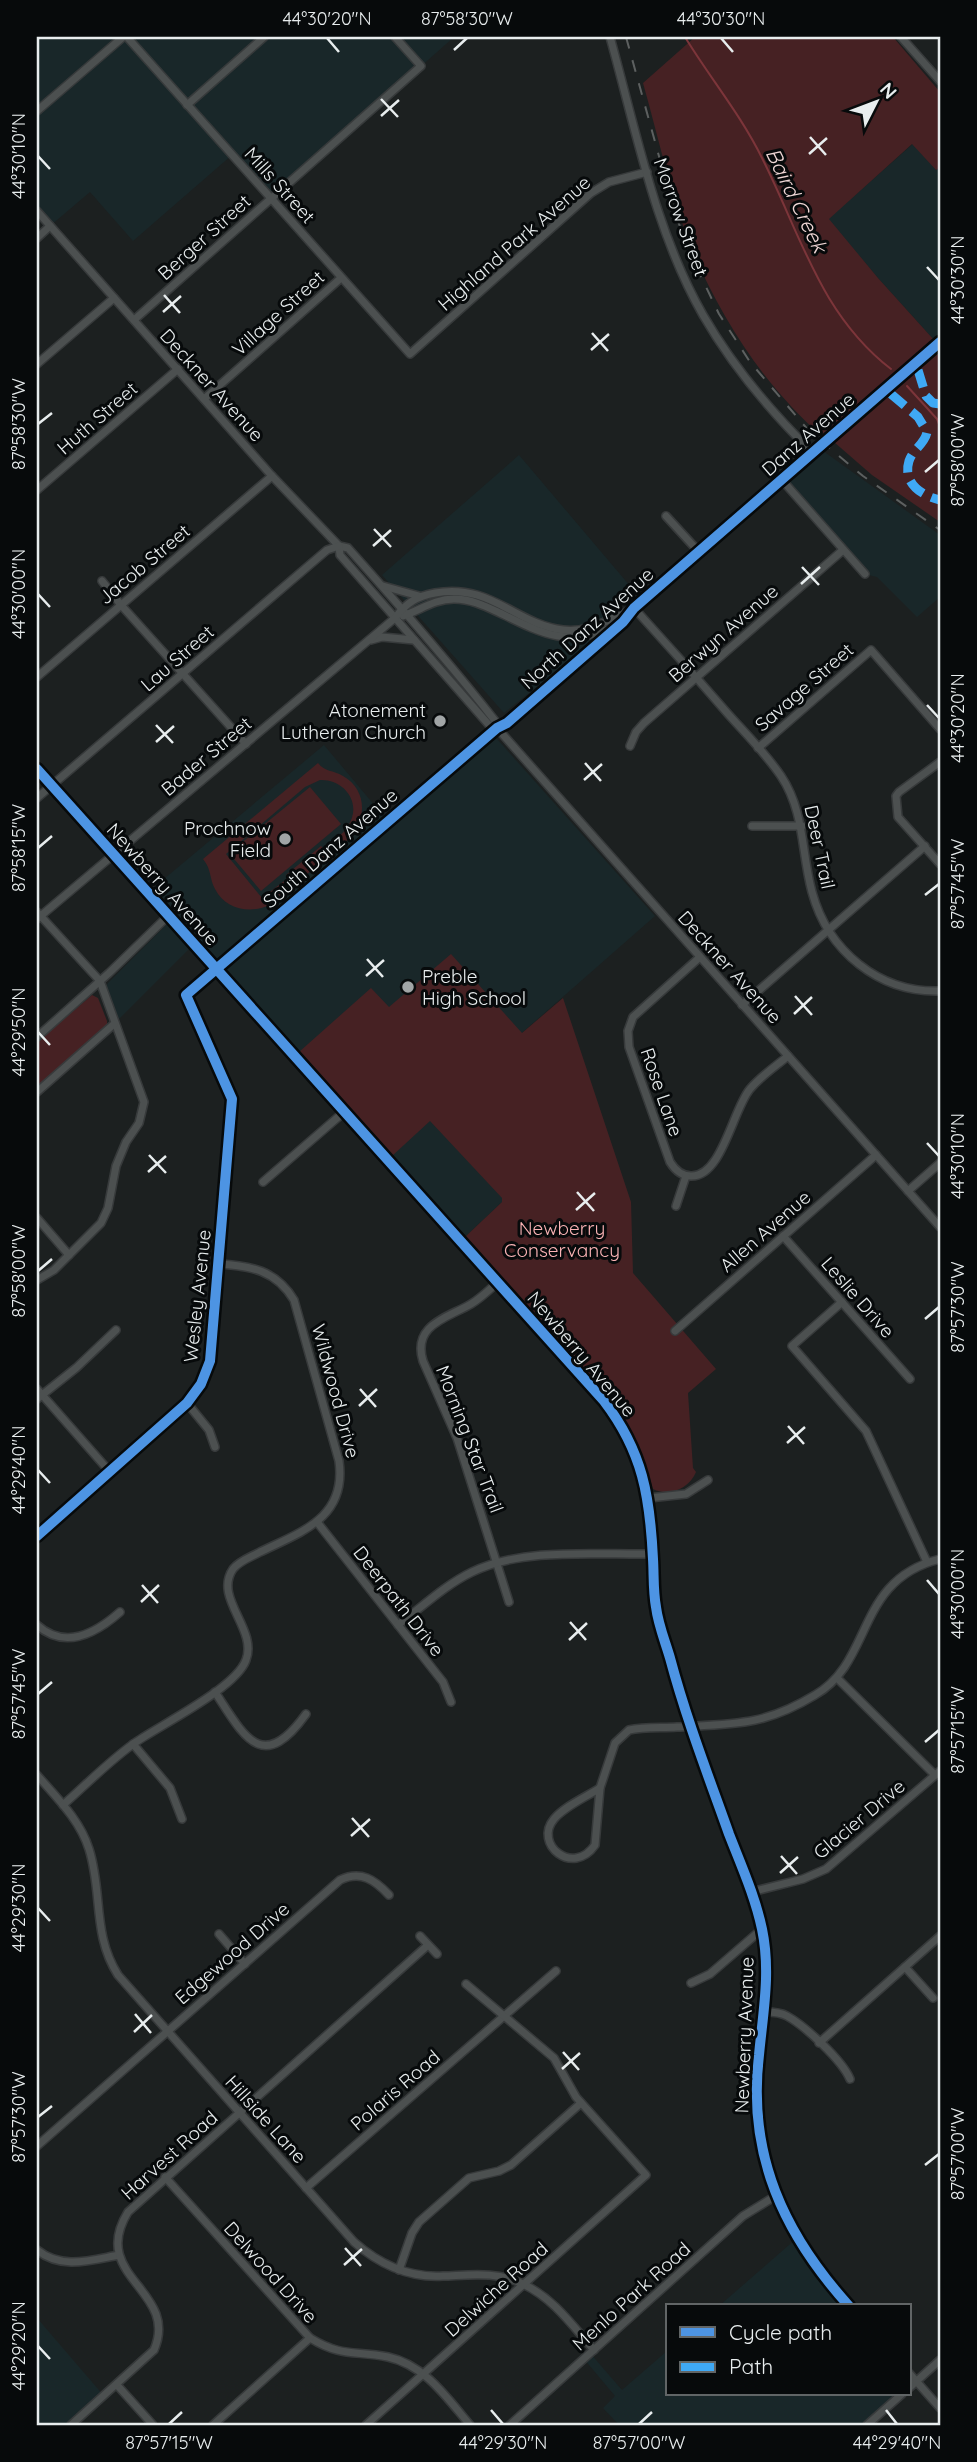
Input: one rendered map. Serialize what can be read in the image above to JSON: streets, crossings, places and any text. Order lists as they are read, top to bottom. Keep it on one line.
{"streets":{"street":["Mills Street","Morrow Street","Berger Street","Highland Park Avenue","Village Street","Deckner Avenue","Huth Street","Danz Avenue","Jacob Street","North Danz Avenue","Berwyn Avenue","Lau Street","Savage Street","Bader Street","Deer Trail","South Danz Avenue","Newberry Avenue","Rose Lane","Allen Avenue","Wesley Avenue","Leslie Drive","Wildwood Drive","Morning Star Trail","Deerpath Drive","Glacier Drive","Edgewood Drive","Polaris Road","Hillside Lane","Harvest Road","Delwood Drive","Delwiche Road","Menlo Park Road"]},"crossings":[["Mills Street","Berger Street"],["Mills Street","Highland Park Avenue"],["Mills Street","Village Street"],["Morrow Street","Highland Park Avenue"],["Morrow Street","Danz Avenue"],["Berger Street","Deckner Avenue"],["Village Street","Deckner Avenue"],["Deckner Avenue","Huth Street"],["Deckner Avenue","Jacob Street"],["Deckner Avenue","North Danz Avenue"],["Deckner Avenue","Lau Street"],["Deckner Avenue","Bader Street"],["Deckner Avenue","South Danz Avenue"],["Deckner Avenue","Rose Lane"],["Deckner Avenue","Allen Avenue"],["Danz Avenue","North Danz Avenue"],["North Danz Avenue","Deer Trail"],["North Danz Avenue","South Danz Avenue"],["Berwyn Avenue","Deer Trail"],["Lau Street","Newberry Avenue"],["Savage Street","Deer Trail"],["Bader Street","Newberry Avenue"],["South Danz Avenue","Newberry Avenue"],["South Danz Avenue","Wesley Avenue"],["Newberry Avenue","Morning Star Trail"],["Newberry Avenue","Glacier Drive"],["Newberry Avenue","Menlo Park Road"],["Allen Avenue","Leslie Drive"],["Wesley Avenue","Wildwood Drive"],["Wildwood Drive","Deerpath Drive"],["Wildwood Drive","Hillside Lane"],["Edgewood Drive","Hillside Lane"],["Polaris Road","Hillside Lane"],["Hillside Lane","Harvest Road"],["Hillside Lane","Delwiche Road"],["Hillside Lane","Menlo Park Road"],["Harvest Road","Delwood Drive"],["Delwood Drive","Delwiche Road"]],"water":["Baird Creek"],"parks":["Newberry Conservancy"],"places":["Atonement Lutheran Church","Prochnow Field","Preble High School"],"legend":["Cycle path","Path"],"north":"top right","coordinates":["44°30'20\"N","87°58'30\"W","44°30'30\"N","44°30'10\"N","87°58'00\"W","44°30'00\"N","87°58'15\"W","87°57'45\"W","44°29'50\"N","87°57'30\"W","44°29'40\"N","87°57'15\"W","44°29'30\"N","87°57'00\"W","44°29'20\"N"]}
